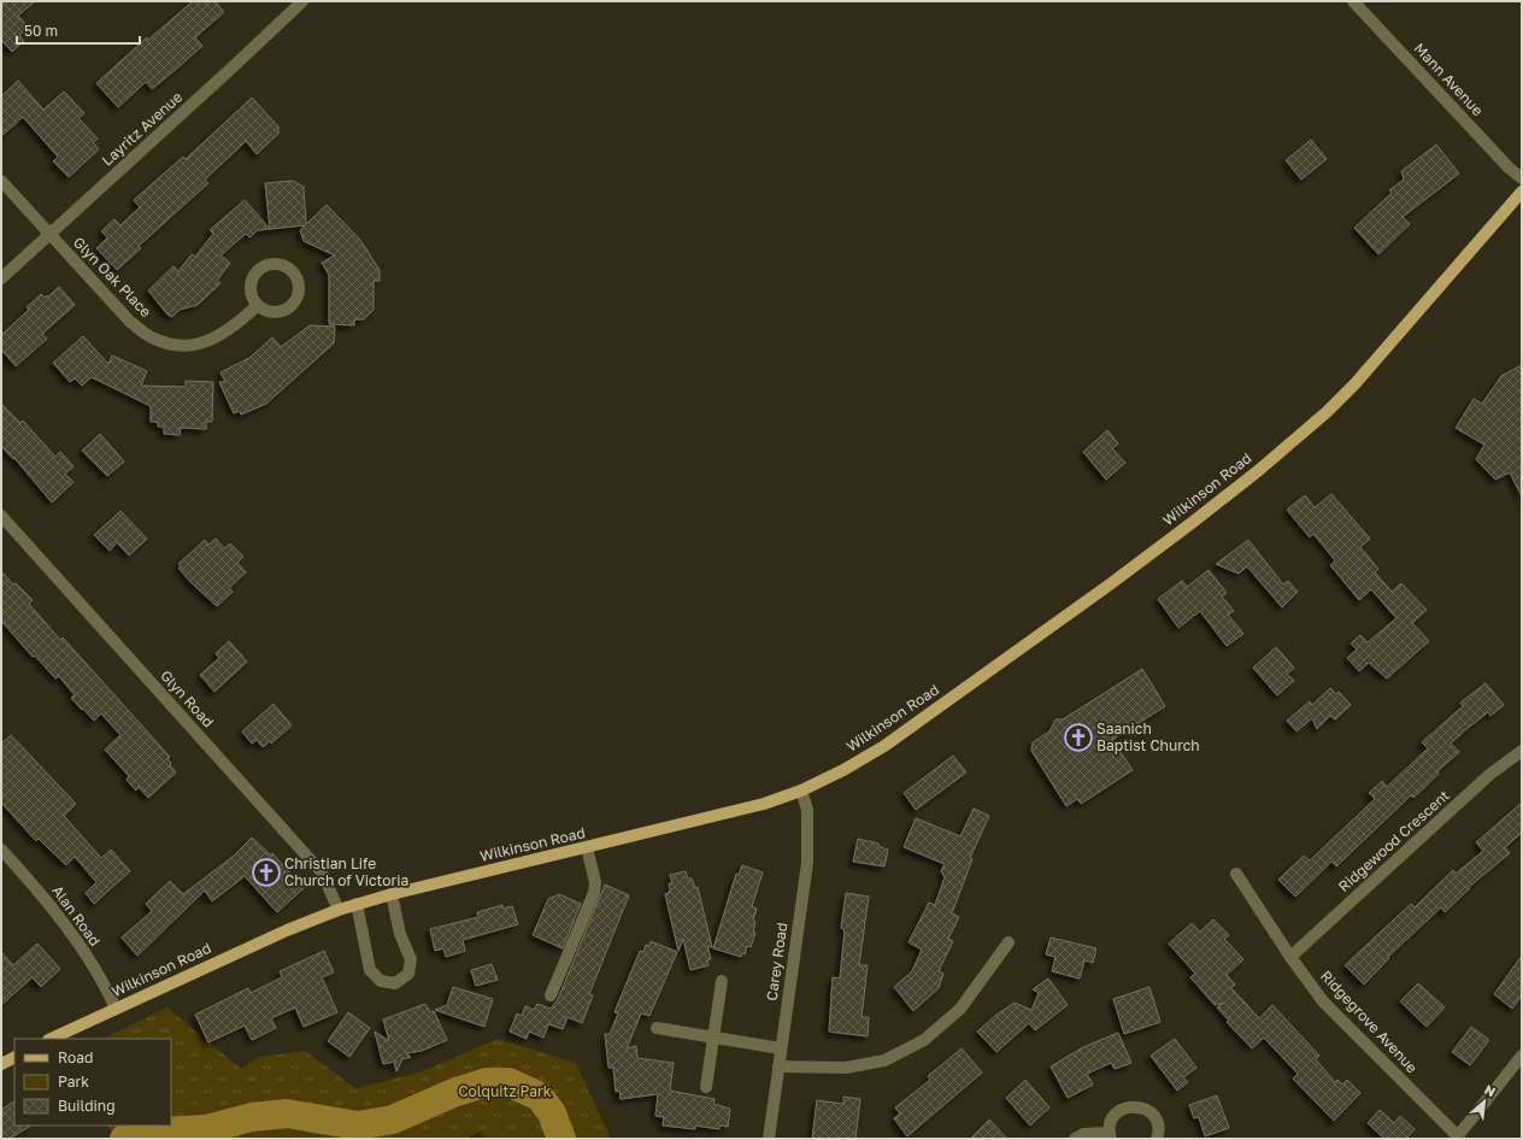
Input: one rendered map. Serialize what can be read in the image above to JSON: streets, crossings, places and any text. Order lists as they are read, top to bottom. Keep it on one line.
{"streets":{"main road":["Wilkinson Road"],"street":["Mann Avenue","Layritz Avenue","Glyn Oak Place","Glyn Road","Ridgewood Crescent","Alan Road","Carey Road","Ridgegrove Avenue"]},"crossings":[["Layritz Avenue","Glyn Oak Place"],["Wilkinson Road","Glyn Road"],["Wilkinson Road","Alan Road"],["Wilkinson Road","Carey Road"],["Ridgewood Crescent","Ridgegrove Avenue"]],"parks":["Colquitz Park"],"places":{"church":["Saanich Baptist Church","Christian Life Church of Victoria"]},"legend":["Road","Park","Building"],"scale_bar":"50 m","north":"top right"}
